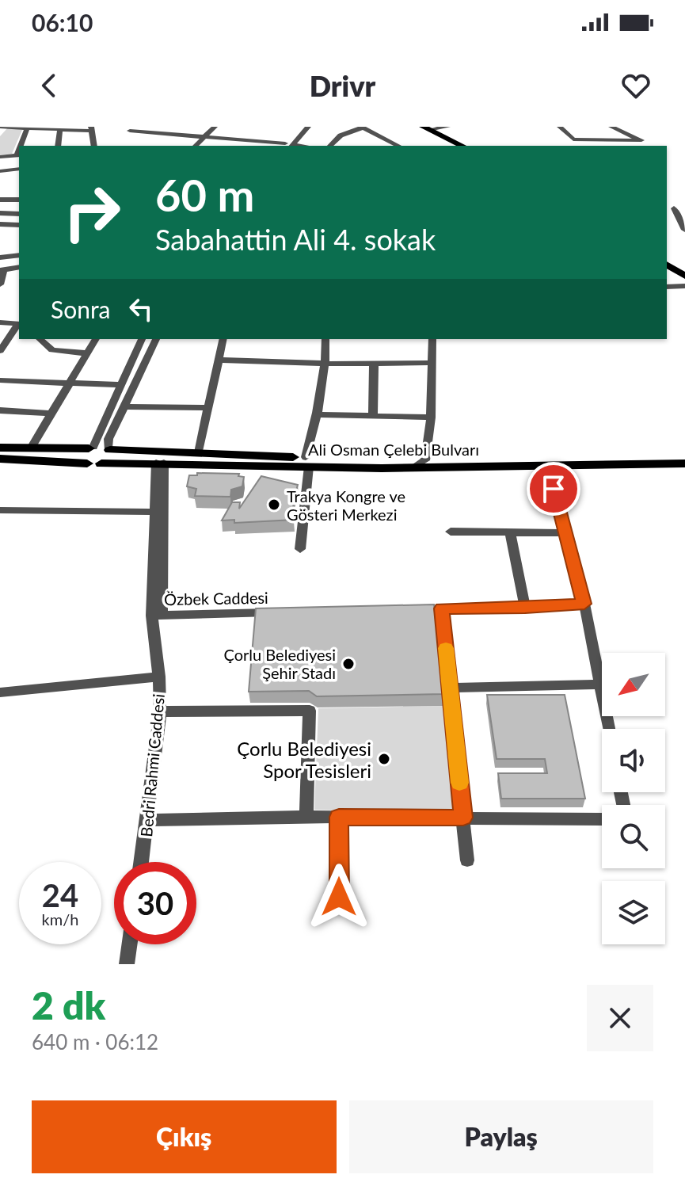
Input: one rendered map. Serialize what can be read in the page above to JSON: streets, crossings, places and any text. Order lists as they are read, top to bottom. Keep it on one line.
{"streets":{"main road":["Ali Osman Çelebi Bulvarı"],"street":["Özbek Caddesi","Bedri Rahmi Caddesi"]},"crossings":[["Ali Osman Çelebi Bulvarı","Bedri Rahmi Caddesi"],["Özbek Caddesi","Bedri Rahmi Caddesi"]],"places":["Trakya Kongre ve Gösteri Merkezi","Çorlu Belediyesi Şehir Stadı","Çorlu Belediyesi Spor Tesisleri"],"north":"bottom left","page":{"status":"06:10","header":"Drivr","turn":["60 m","Sabahattin Ali 4. sokak"],"then":"Sonra","speed":"24 km/h","limit":"30","heading":["2 dk","640 m · 06:12"],"buttons":["Çıkış","Paylaş"]}}
